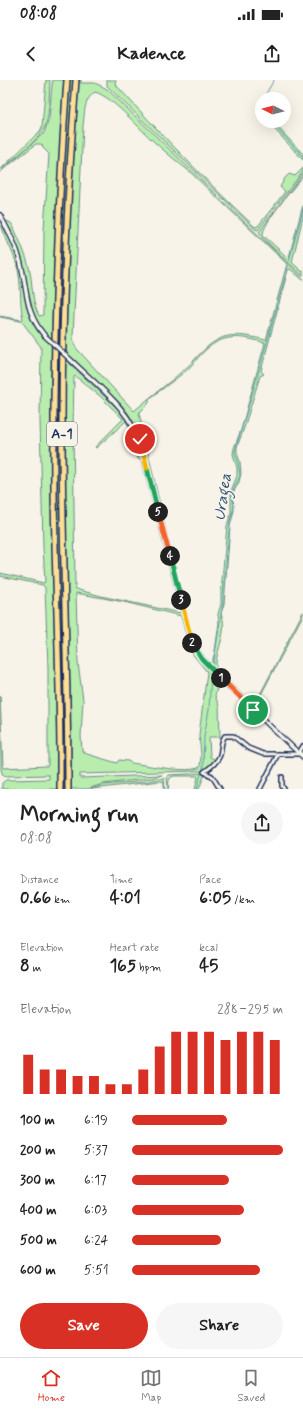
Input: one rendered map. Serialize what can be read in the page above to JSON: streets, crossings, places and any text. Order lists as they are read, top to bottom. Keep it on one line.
{"streets":{"highway":["A-1"]},"water":["Uragea"],"north":"left","page":{"status":"08:08","header":"Kadence","pins":["5","4","3","2","1"],"heading":["Morning run","08:08"],"stats":[["Distance","0.66 km"],["Time","4:01"],["Pace","6:05 /km"],["Elevation","8 m"],["Heart rate","165 bpm"],["kcal","45"]],"chart":["Elevation","288–295 m"],"list":[{"name":"100 m","note":"6:19"},{"name":"200 m","note":"5:37"},{"name":"300 m","note":"6:17"},{"name":"400 m","note":"6:03"},{"name":"500 m","note":"6:24"},{"name":"600 m","note":"5:51"}],"buttons":["Save","Share"],"tabs":["Home","Map","Saved"]}}
